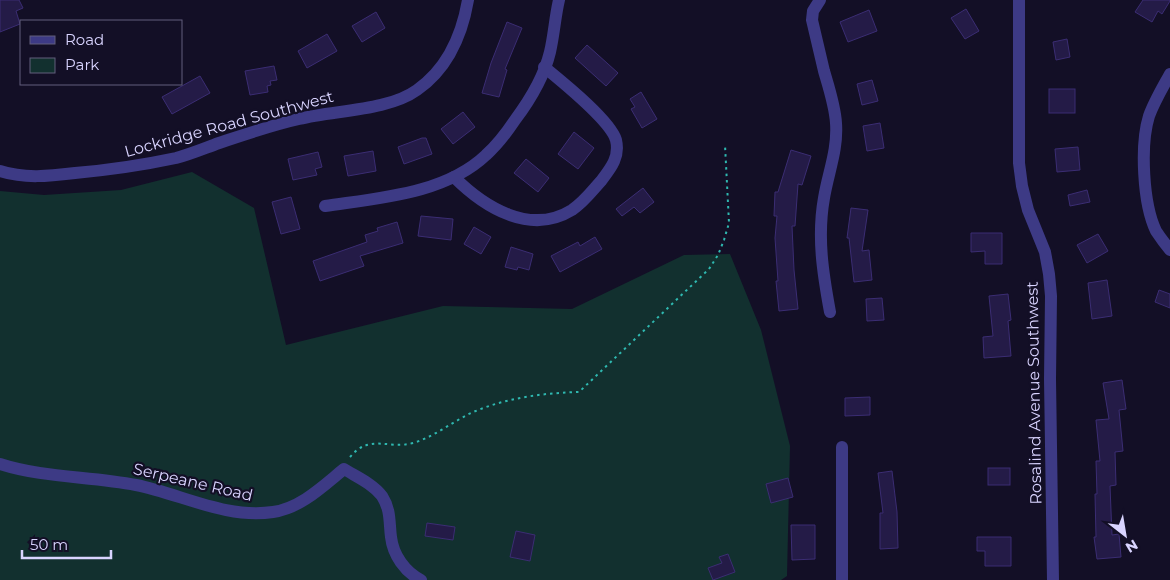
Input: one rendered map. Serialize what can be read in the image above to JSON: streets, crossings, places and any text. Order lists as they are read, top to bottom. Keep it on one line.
{"streets":{"street":["Lockridge Road Southwest","Rosalind Avenue Southwest","Serpeane Road"]},"legend":["Road","Park"],"scale_bar":"50 m","north":"bottom right"}
